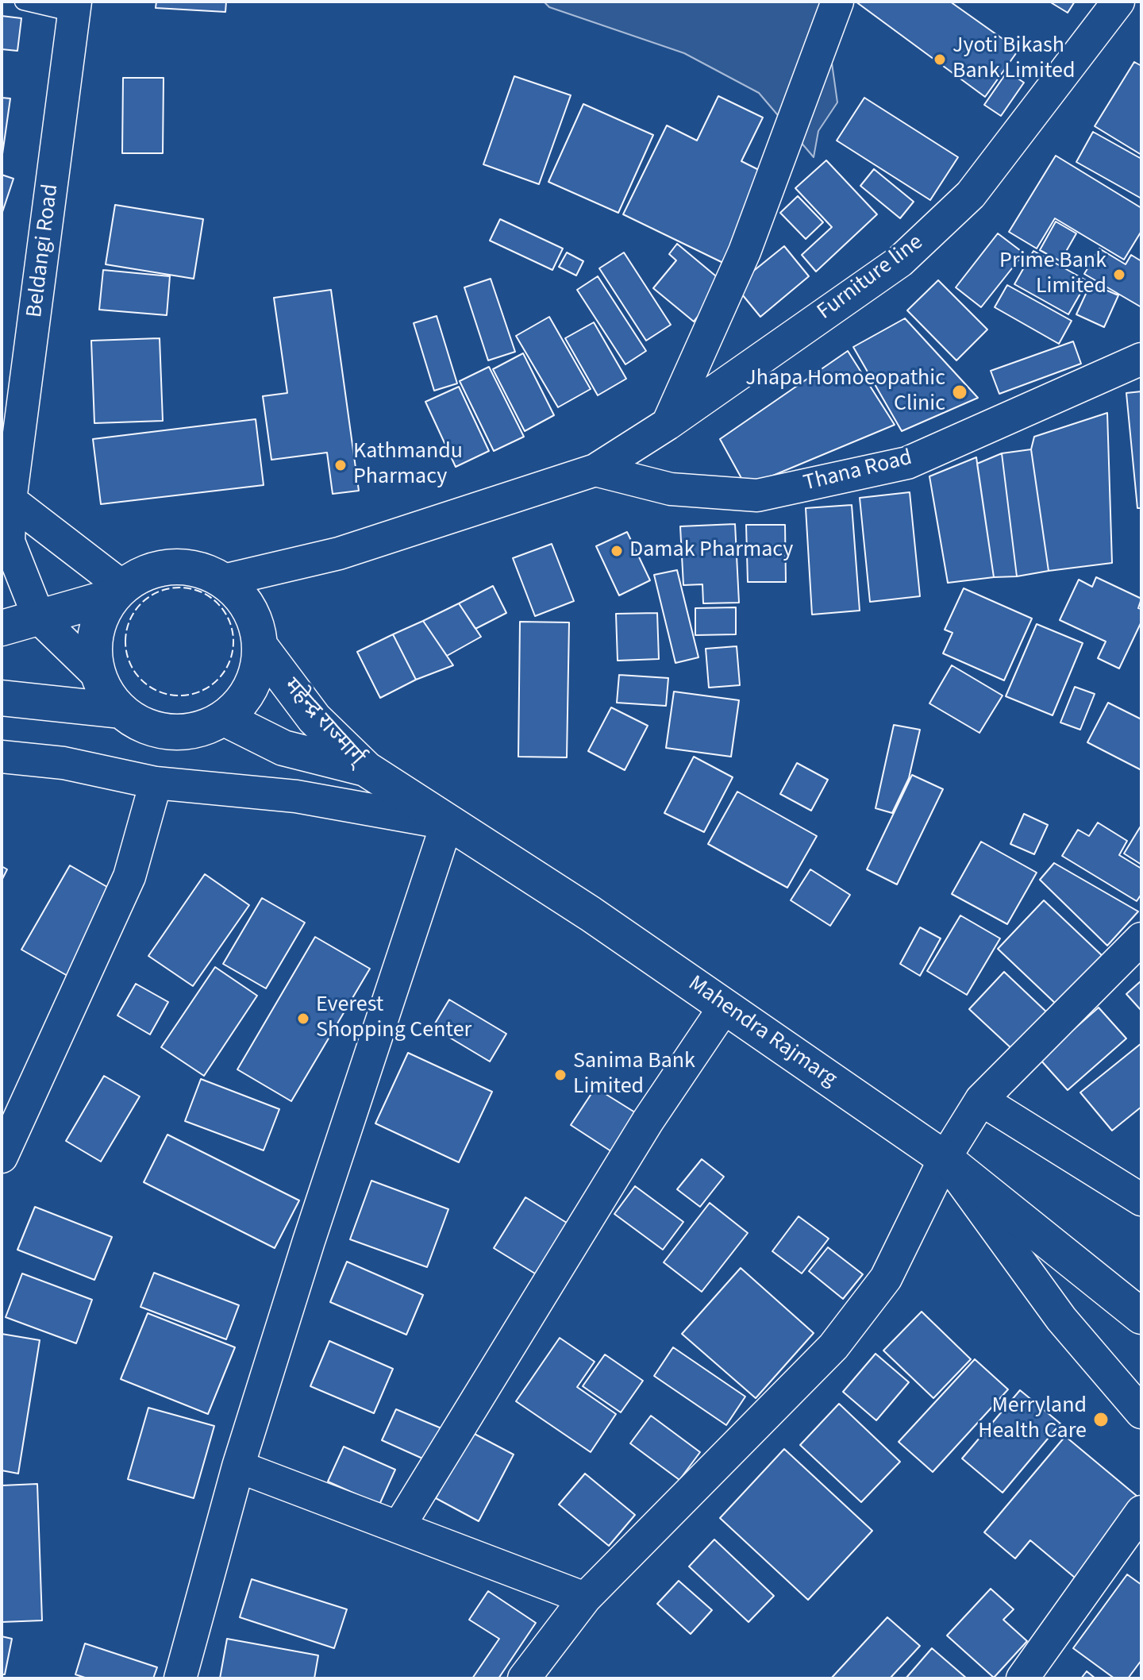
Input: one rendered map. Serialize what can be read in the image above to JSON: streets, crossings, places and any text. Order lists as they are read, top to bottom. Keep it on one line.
{"streets":{"highway":["महेन्द्र राज्मार्ग्","Mahendra Rajmarg"],"street":["Beldangi Road","Furniture line","Thana Road"]},"crossings":[["Furniture line","Thana Road"],["Furniture line","महेन्द्र राज्मार्ग्"],["महेन्द्र राज्मार्ग्","Mahendra Rajmarg"]],"places":["Jyoti Bikash Bank Limited","Prime Bank Limited","Jhapa Homoeopathic Clinic","Kathmandu Pharmacy","Damak Pharmacy","Everest Shopping Center","Sanima Bank Limited","Merryland Health Care"]}
